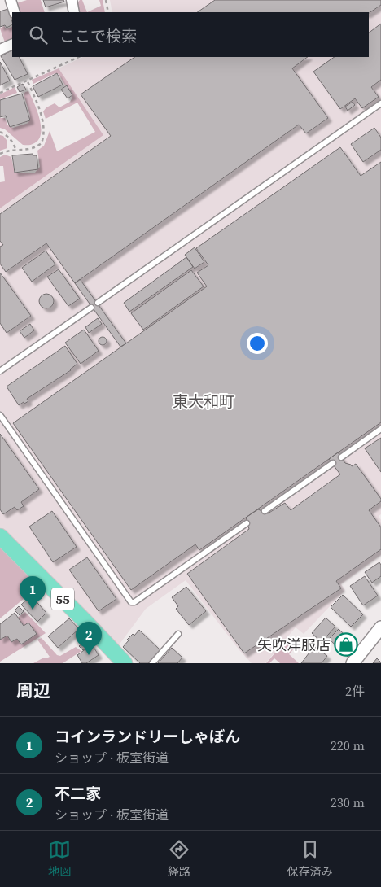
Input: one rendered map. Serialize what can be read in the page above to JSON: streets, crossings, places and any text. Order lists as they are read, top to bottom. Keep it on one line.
{"streets":{"main road":["55"]},"districts":["東大和町"],"places":{"shop":["矢吹洋服店"]},"page":{"search":"ここで検索","pins":["1","2"],"heading":["周辺","2件"],"list":[{"mark":"1","name":"コインランドリーしゃぼん","note":"ショップ · 板室街道","value":"220 m"},{"mark":"2","name":"不二家","note":"ショップ · 板室街道","value":"230 m"}],"nav":["地図","経路","保存済み"]}}
